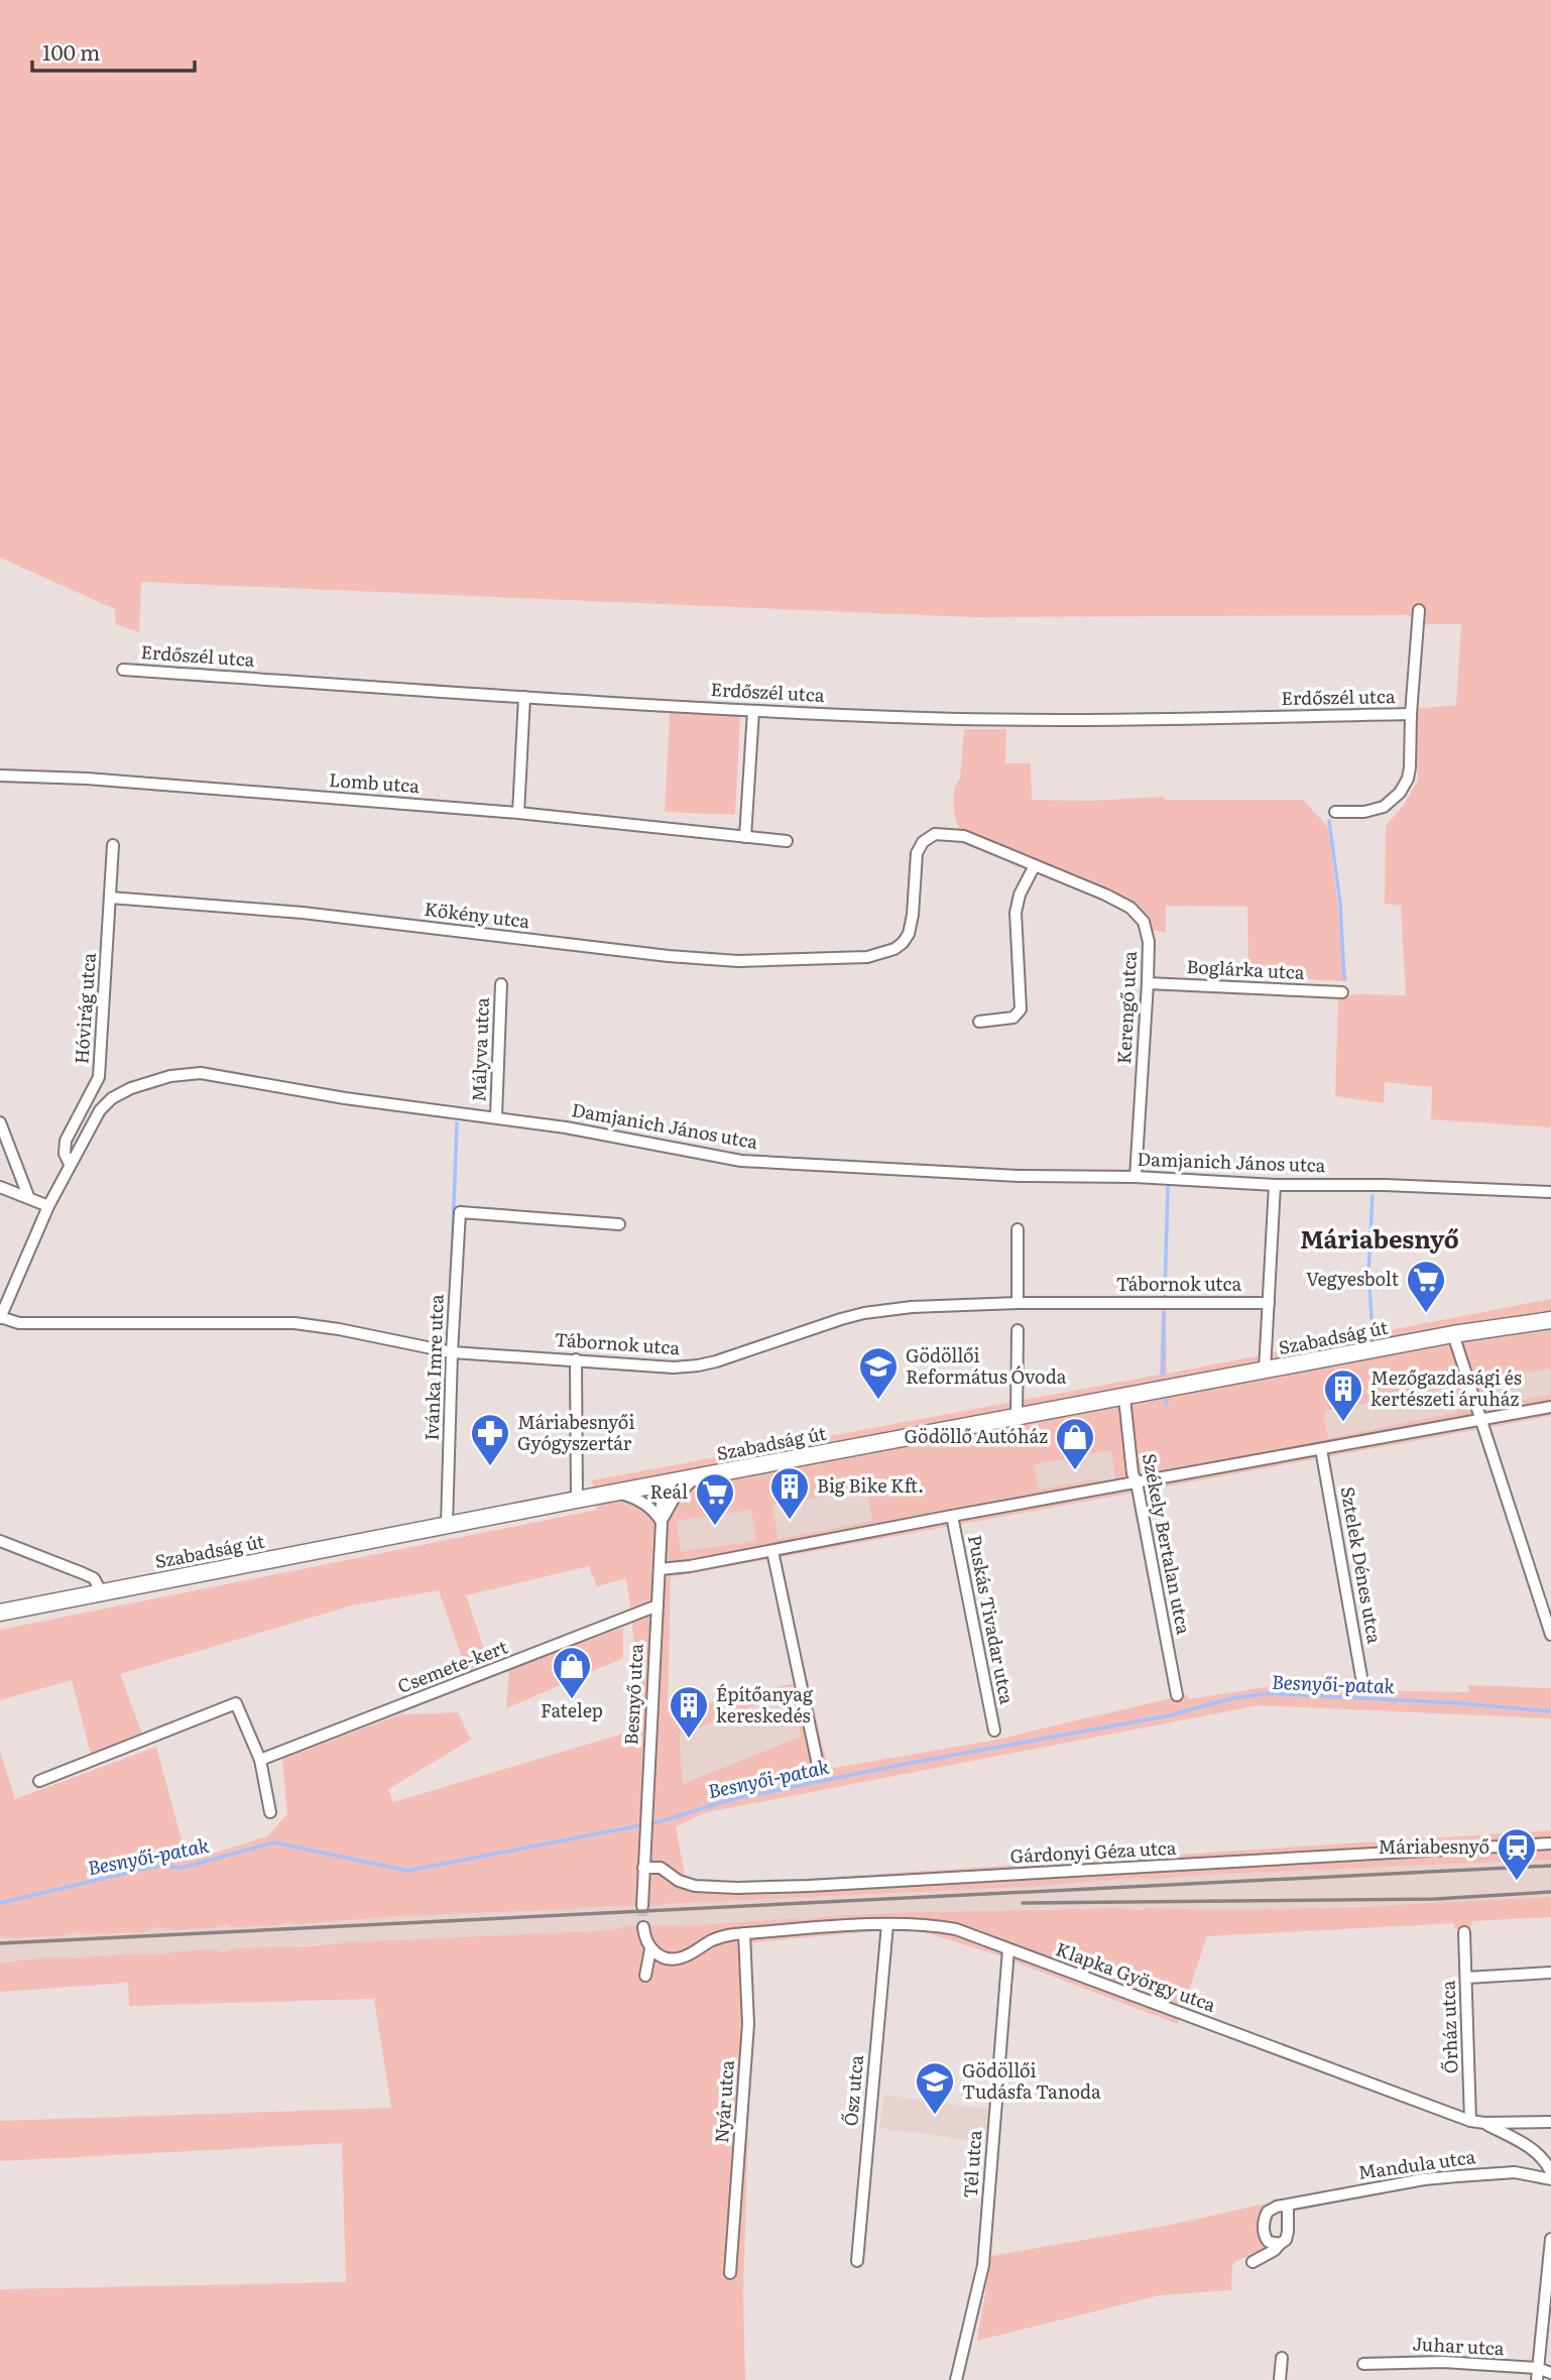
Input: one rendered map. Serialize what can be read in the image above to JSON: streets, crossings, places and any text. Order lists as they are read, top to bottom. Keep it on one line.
{"streets":{"main road":["Szabadság út"],"street":["Erdőszél utca","Lomb utca","Kökény utca","Boglárka utca","Kerengő utca","Hóvirág utca","Mályva utca","Damjanich János utca","Tábornok utca","Ivánka Imre utca","Székely Bertalan utca","Sztelek Dénes utca","Puskás Tivadar utca","Csemete-kert","Besnyő utca","Gárdonyi Géza utca","Klapka György utca","Őrház utca","Ősz utca","Nyár utca","Tél utca","Mandula utca","Juhar utca"]},"crossings":[["Kökény utca","Kerengő utca"],["Kökény utca","Hóvirág utca"],["Boglárka utca","Kerengő utca"],["Kerengő utca","Damjanich János utca"],["Hóvirág utca","Damjanich János utca"],["Mályva utca","Damjanich János utca"],["Damjanich János utca","Tábornok utca"],["Tábornok utca","Ivánka Imre utca"],["Szabadság út","Ivánka Imre utca"],["Szabadság út","Székely Bertalan utca"],["Szabadság út","Besnyő utca"],["Csemete-kert","Besnyő utca"],["Besnyő utca","Gárdonyi Géza utca"],["Klapka György utca","Őrház utca"],["Klapka György utca","Ősz utca"],["Klapka György utca","Nyár utca"],["Klapka György utca","Tél utca"]],"districts":["Máriabesnyő"],"water":["Besnyői-patak"],"places":{"supermarket":["Vegyesbolt","Reál"],"school or university":["Gödöllői Református Óvoda","Gödöllői Tudásfa Tanoda"],"building":["Mezőgazdasági és kertészeti áruház","Big Bike Kft.","Építőanyag kereskedés"],"pharmacy":["Máriabesnyői Gyógyszertár"],"shop":["Gödöllő Autóház","Fatelep"],"station":["Máriabesnyő"]},"scale_bar":"100 m"}
